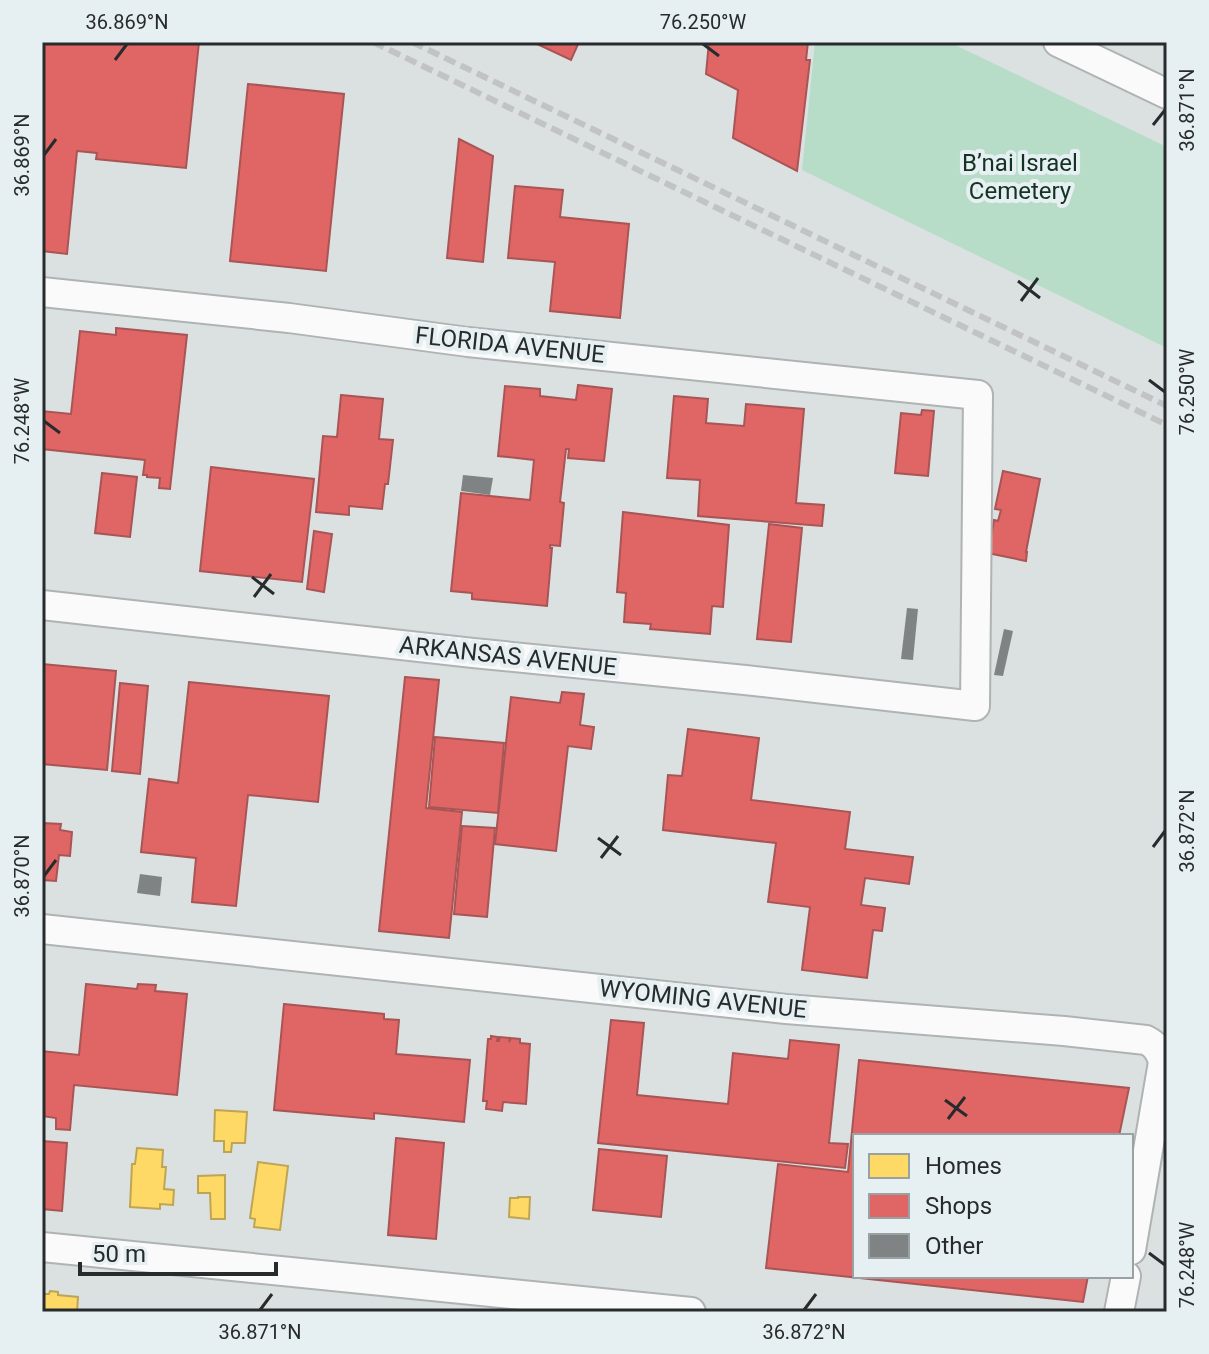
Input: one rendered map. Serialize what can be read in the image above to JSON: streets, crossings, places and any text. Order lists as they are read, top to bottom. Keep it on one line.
{"streets":{"street":["FLORIDA AVENUE","ARKANSAS AVENUE","WYOMING AVENUE"]},"crossings":[["FLORIDA AVENUE","ARKANSAS AVENUE"]],"parks":["B’nai Israel Cemetery"],"legend":["Homes","Shops","Other"],"scale_bar":"50 m","coordinates":["36.869°N","76.250°W","36.871°N","76.248°W","36.872°N","36.870°N"]}
